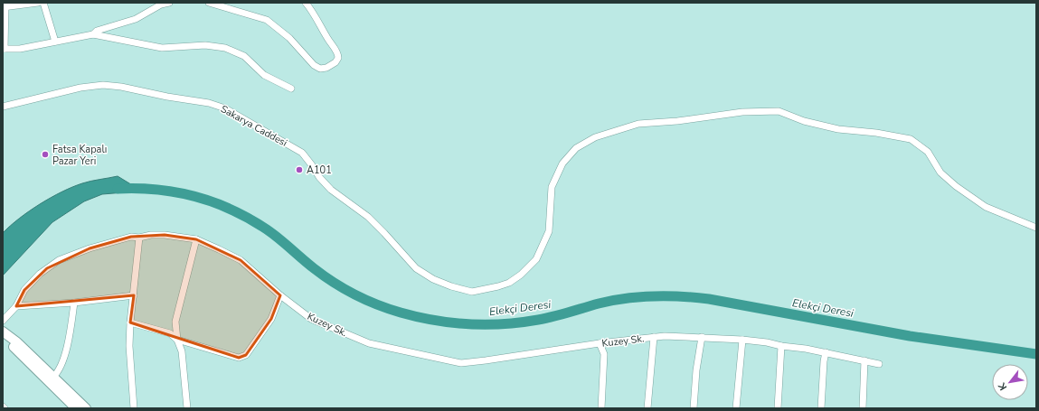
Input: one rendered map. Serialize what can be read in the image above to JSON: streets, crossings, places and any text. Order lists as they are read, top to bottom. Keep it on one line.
{"streets":{"street":["Sakarya Caddesi","Kuzey Sk."]},"water":["Elekçi Deresi"],"places":["Fatsa Kapalı Pazar Yeri","A101"],"north":"bottom left"}
